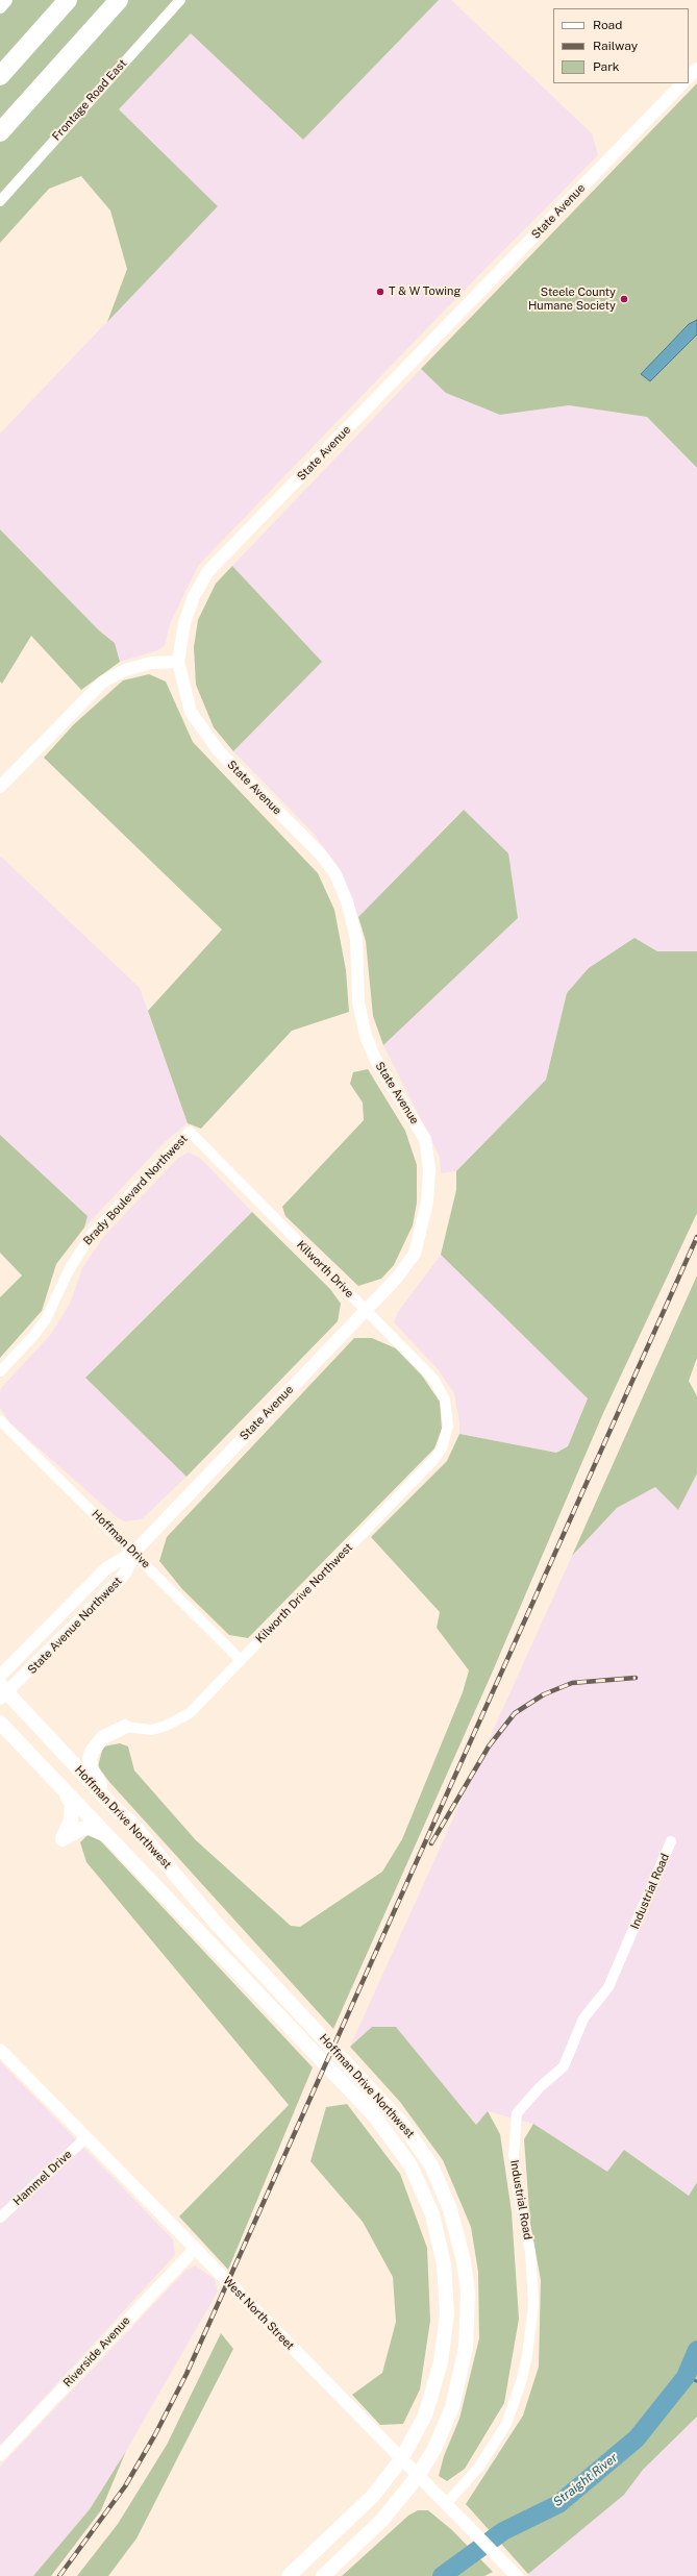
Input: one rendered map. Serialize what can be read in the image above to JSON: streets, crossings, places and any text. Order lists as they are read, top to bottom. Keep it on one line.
{"streets":{"main road":["Hoffman Drive Northwest"],"street":["Frontage Road East","State Avenue","Brady Boulevard Northwest","Kilworth Drive","Hoffman Drive","Kilworth Drive Northwest","State Avenue Northwest","Industrial Road","Hammel Drive","West North Street","Riverside Avenue"]},"crossings":[["State Avenue","Kilworth Drive"],["State Avenue","Hoffman Drive"],["State Avenue","State Avenue Northwest"],["Brady Boulevard Northwest","Kilworth Drive"],["Kilworth Drive","Kilworth Drive Northwest"],["Hoffman Drive","Kilworth Drive Northwest"],["Hoffman Drive","State Avenue Northwest"],["State Avenue Northwest","Hoffman Drive Northwest"],["Hoffman Drive Northwest","West North Street"],["Industrial Road","West North Street"],["Hammel Drive","West North Street"],["West North Street","Riverside Avenue"]],"water":["Straight River"],"places":["T & W Towing","Steele County Humane Society"],"legend":["Road","Railway","Park"]}
